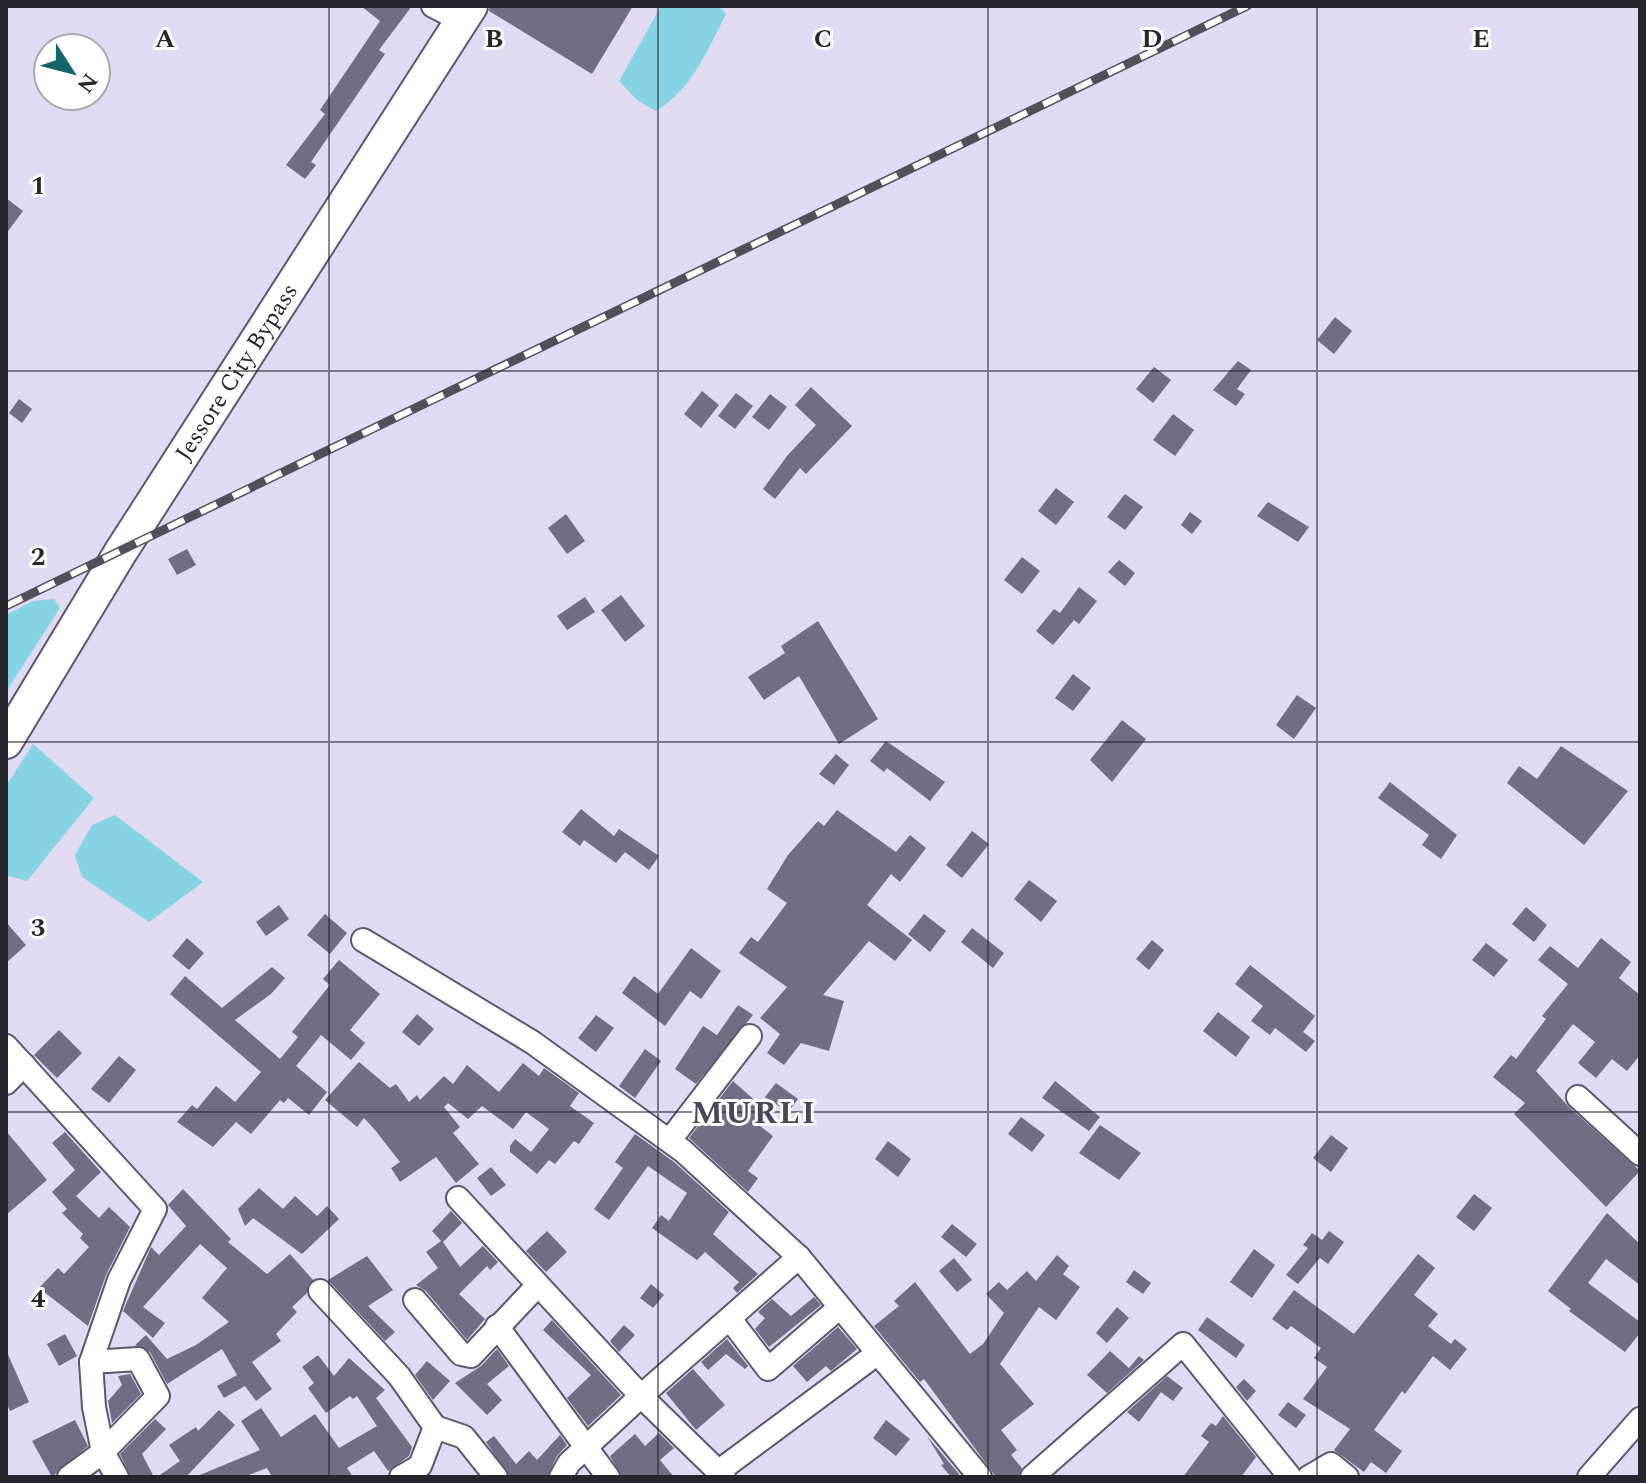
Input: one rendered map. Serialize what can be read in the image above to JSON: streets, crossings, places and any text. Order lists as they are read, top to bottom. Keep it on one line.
{"streets":{"highway":["Jessore City Bypass"]},"districts":["MURLI"],"north":"bottom right","grid":{"columns":["A","B","C","D","E"],"rows":["1","2","3","4"]}}
